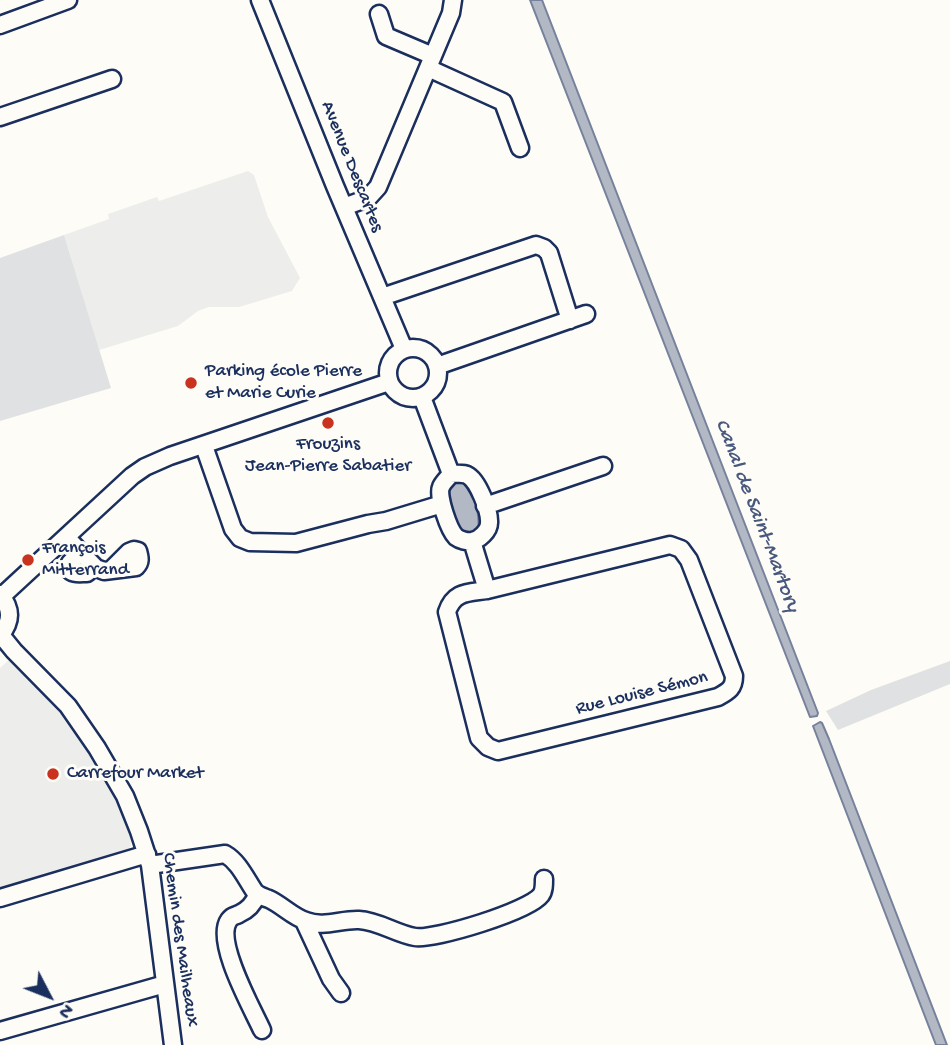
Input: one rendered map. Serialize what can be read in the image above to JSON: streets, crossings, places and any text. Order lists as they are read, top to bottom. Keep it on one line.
{"streets":{"street":["Avenue Descartes","Rue Louise Sémon","Chemin des Mailheaux"]},"water":["Canal de Saint-Martory"],"places":["Parking école Pierre et Marie Curie","Frouzins Jean-Pierre Sabatier","François Mitterrand","Carrefour Market"],"north":"bottom right"}
